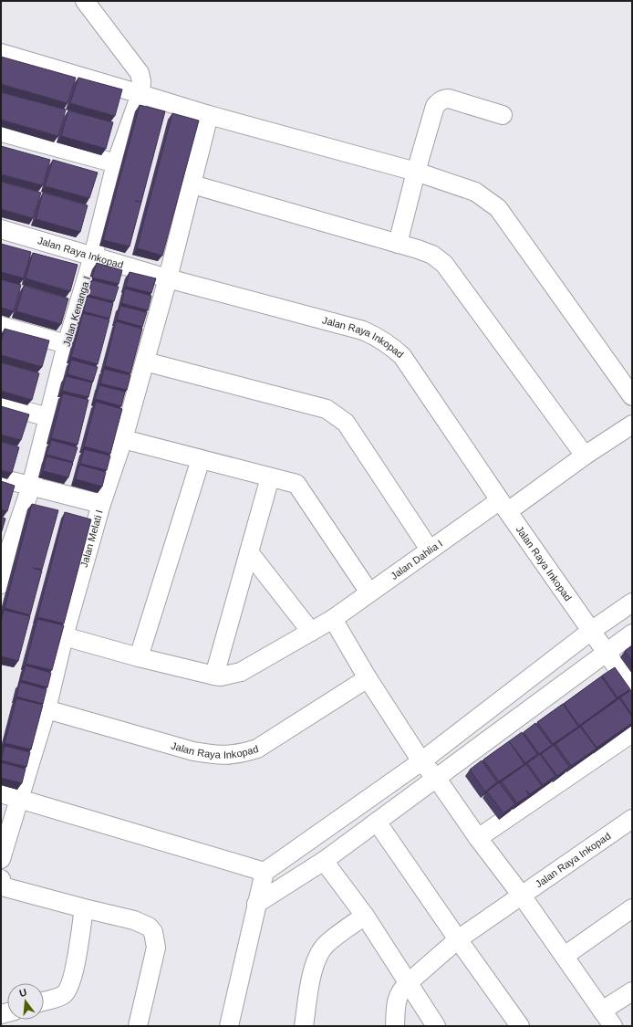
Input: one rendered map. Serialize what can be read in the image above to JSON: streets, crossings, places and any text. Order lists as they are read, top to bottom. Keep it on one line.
{"streets":{"street":["Jalan Raya Inkopad","Jalan Kenanga I","Jalan Melati I","Jalan Dahlia I"]},"crossings":[["Jalan Raya Inkopad","Jalan Kenanga I"],["Jalan Raya Inkopad","Jalan Melati I"],["Jalan Raya Inkopad","Jalan Dahlia I"]],"north":"top"}
